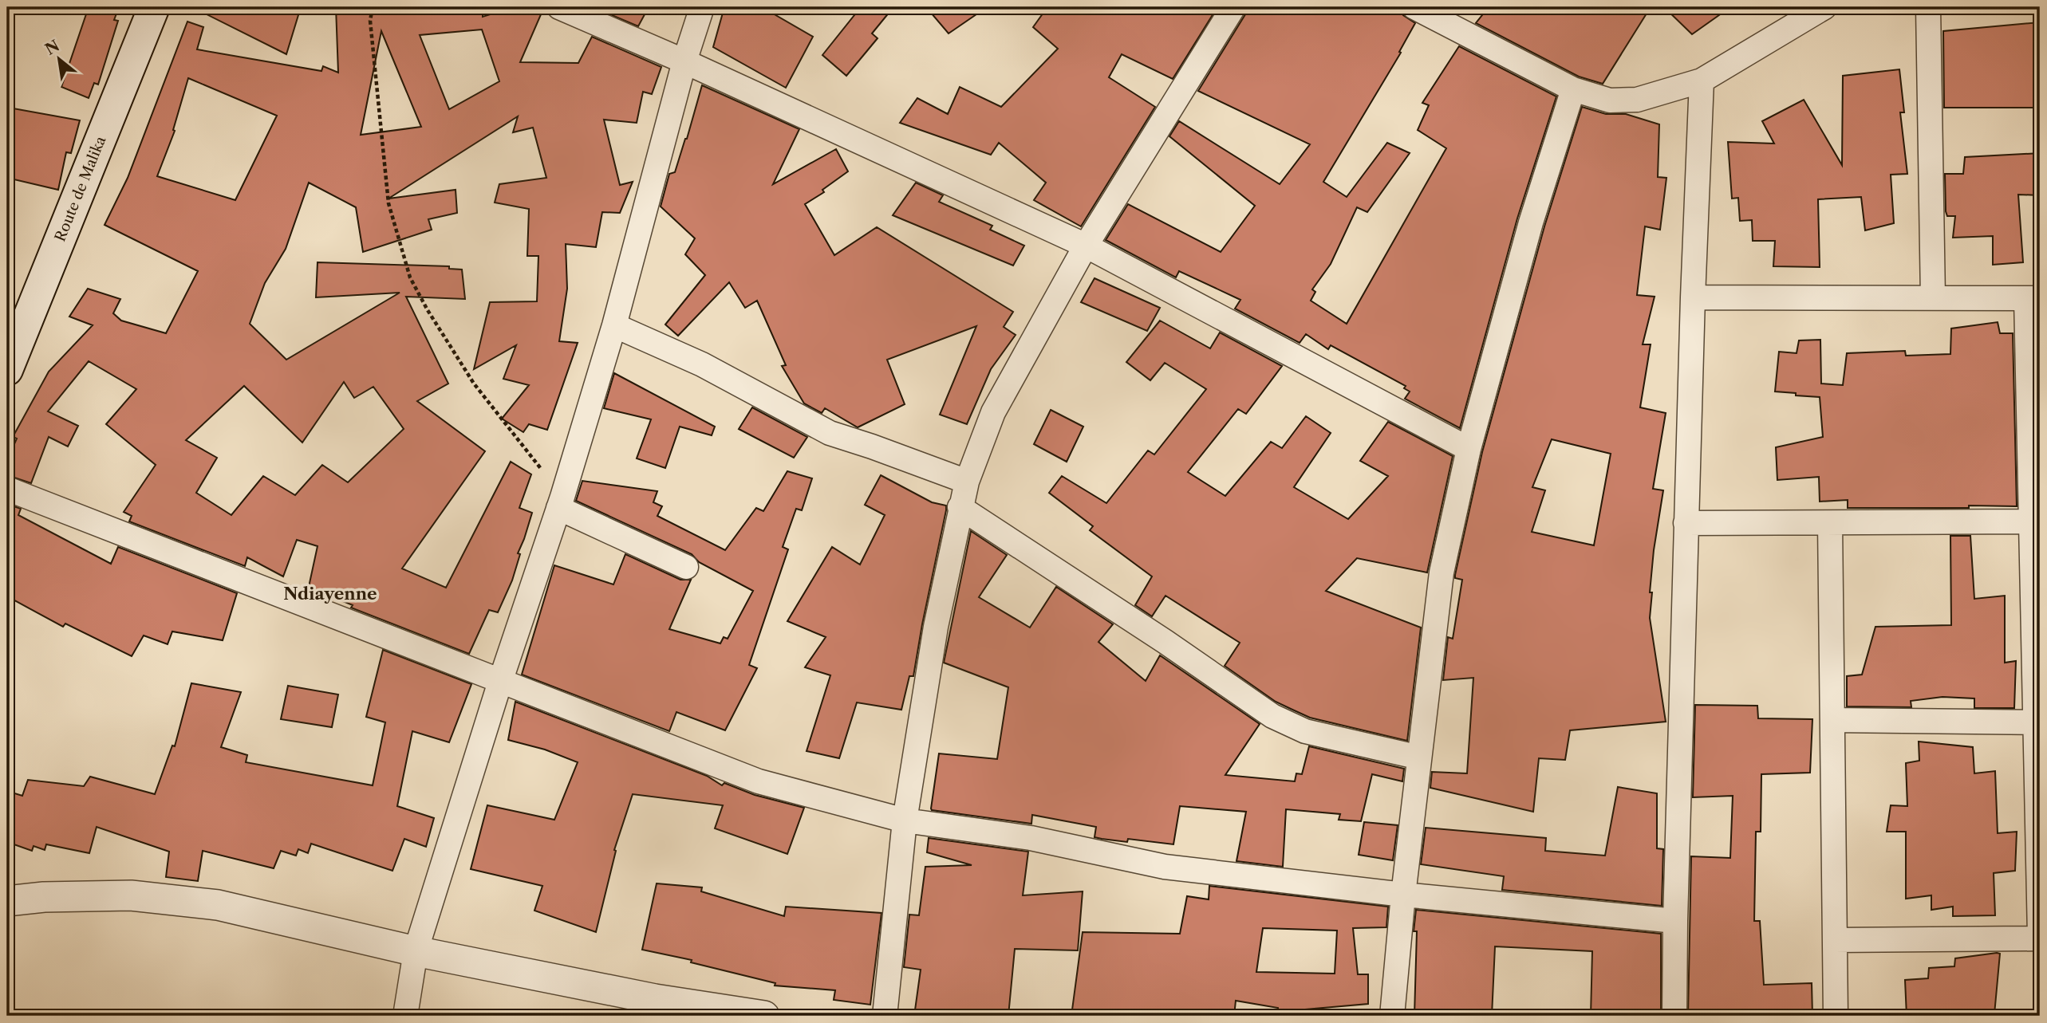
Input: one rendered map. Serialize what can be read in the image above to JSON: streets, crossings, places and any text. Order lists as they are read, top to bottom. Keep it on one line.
{"streets":{"main road":["Route de Malika"]},"districts":["Ndiayenne"],"north":"top left"}
